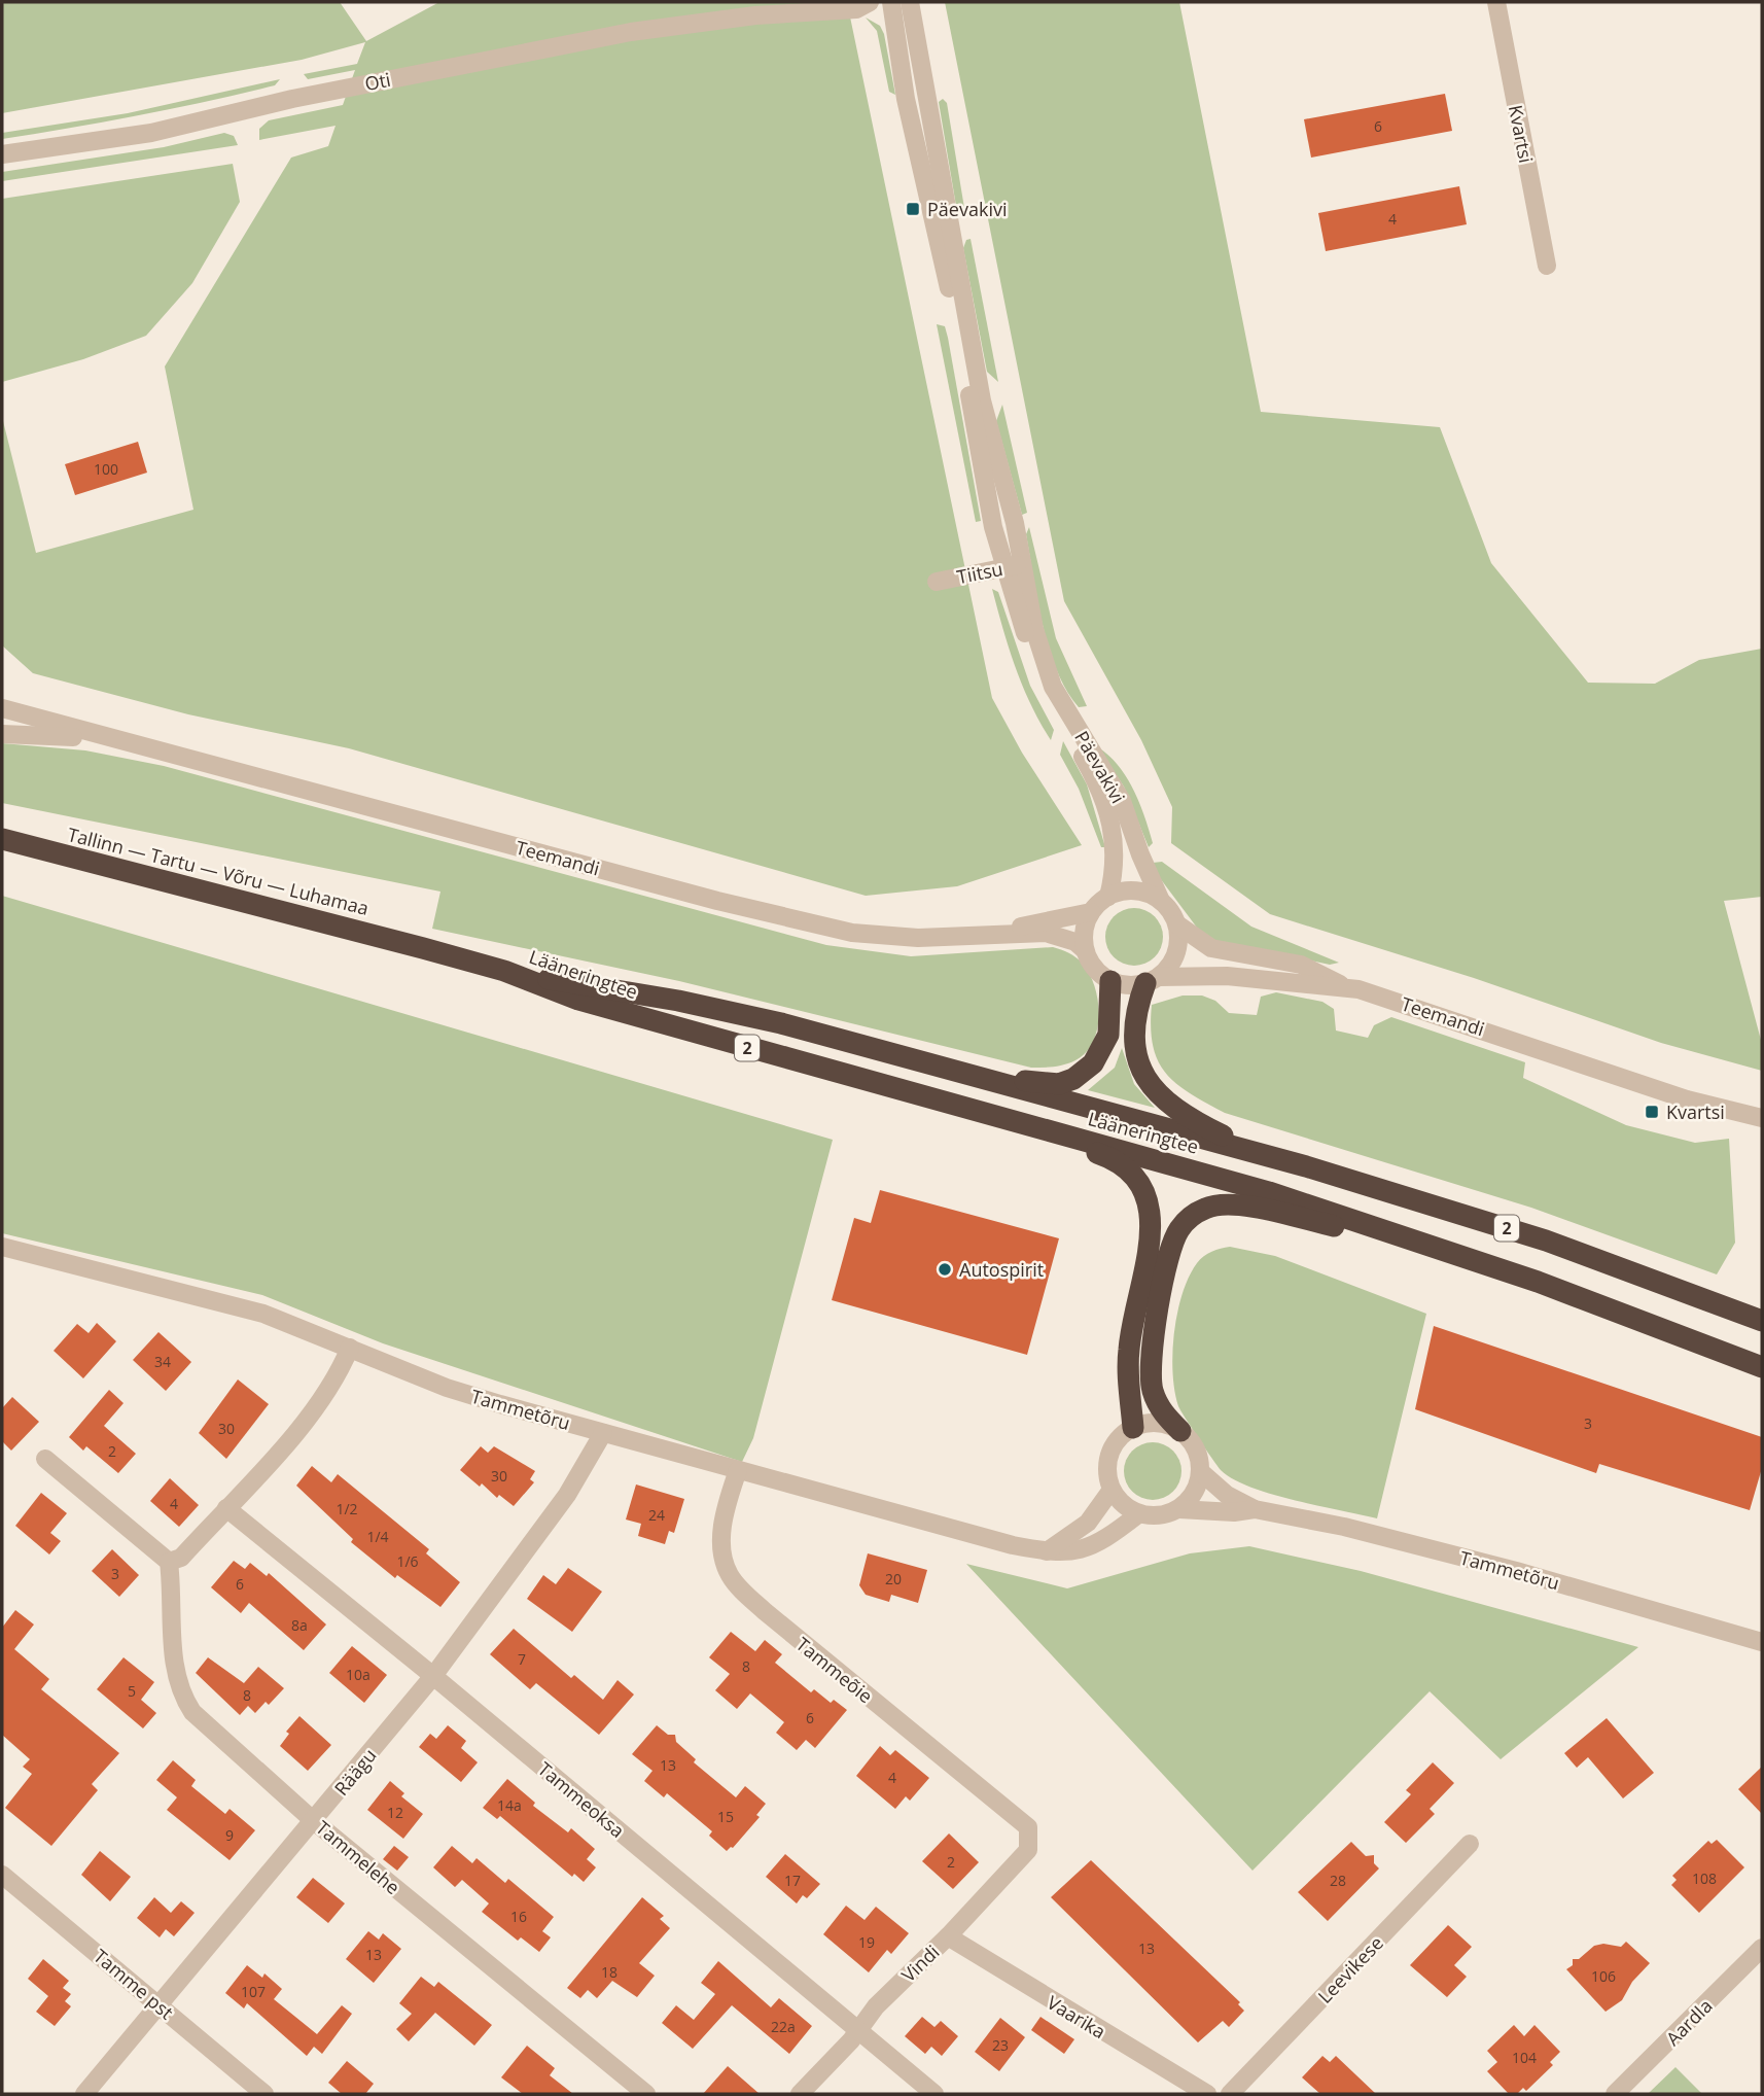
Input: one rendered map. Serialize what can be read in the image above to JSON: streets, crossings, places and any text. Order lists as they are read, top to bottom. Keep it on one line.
{"streets":{"highway":["Tallinn — Tartu — Võru — Luhamaa","Lääneringtee","2"],"street":["Oti","Kvartsi","Tiitsu","Päevakivi","Teemandi","Tammetõru","Tammeõie","Räägu","Tammeoksa","Tammelehe","Vindi","Leevikese","Tamme pst","Vaarika","Aardla"]},"crossings":[["Tiitsu","Päevakivi"],["Päevakivi","Teemandi"],["Tallinn — Tartu — Võru — Luhamaa","Lääneringtee"],["Tammetõru","Tammeõie"],["Tammetõru","Räägu"],["Tammeõie","Vindi"],["Räägu","Tammeoksa"],["Räägu","Tammelehe"],["Räägu","Tamme pst"],["Tammeoksa","Vindi"],["Vindi","Vaarika"]],"places":{"transit":["Päevakivi","Kvartsi"],"other":["Autospirit"]},"house_numbers":["6","4","100","34","3","30","2","30","4","1/2","24","1/4","1/6","3","20","6","8a","7","8","10a","5","8","6","13","4","14a","12","15","9","2","108","17","28","16","19","13","13","18","106","107","22a","23","104"]}
